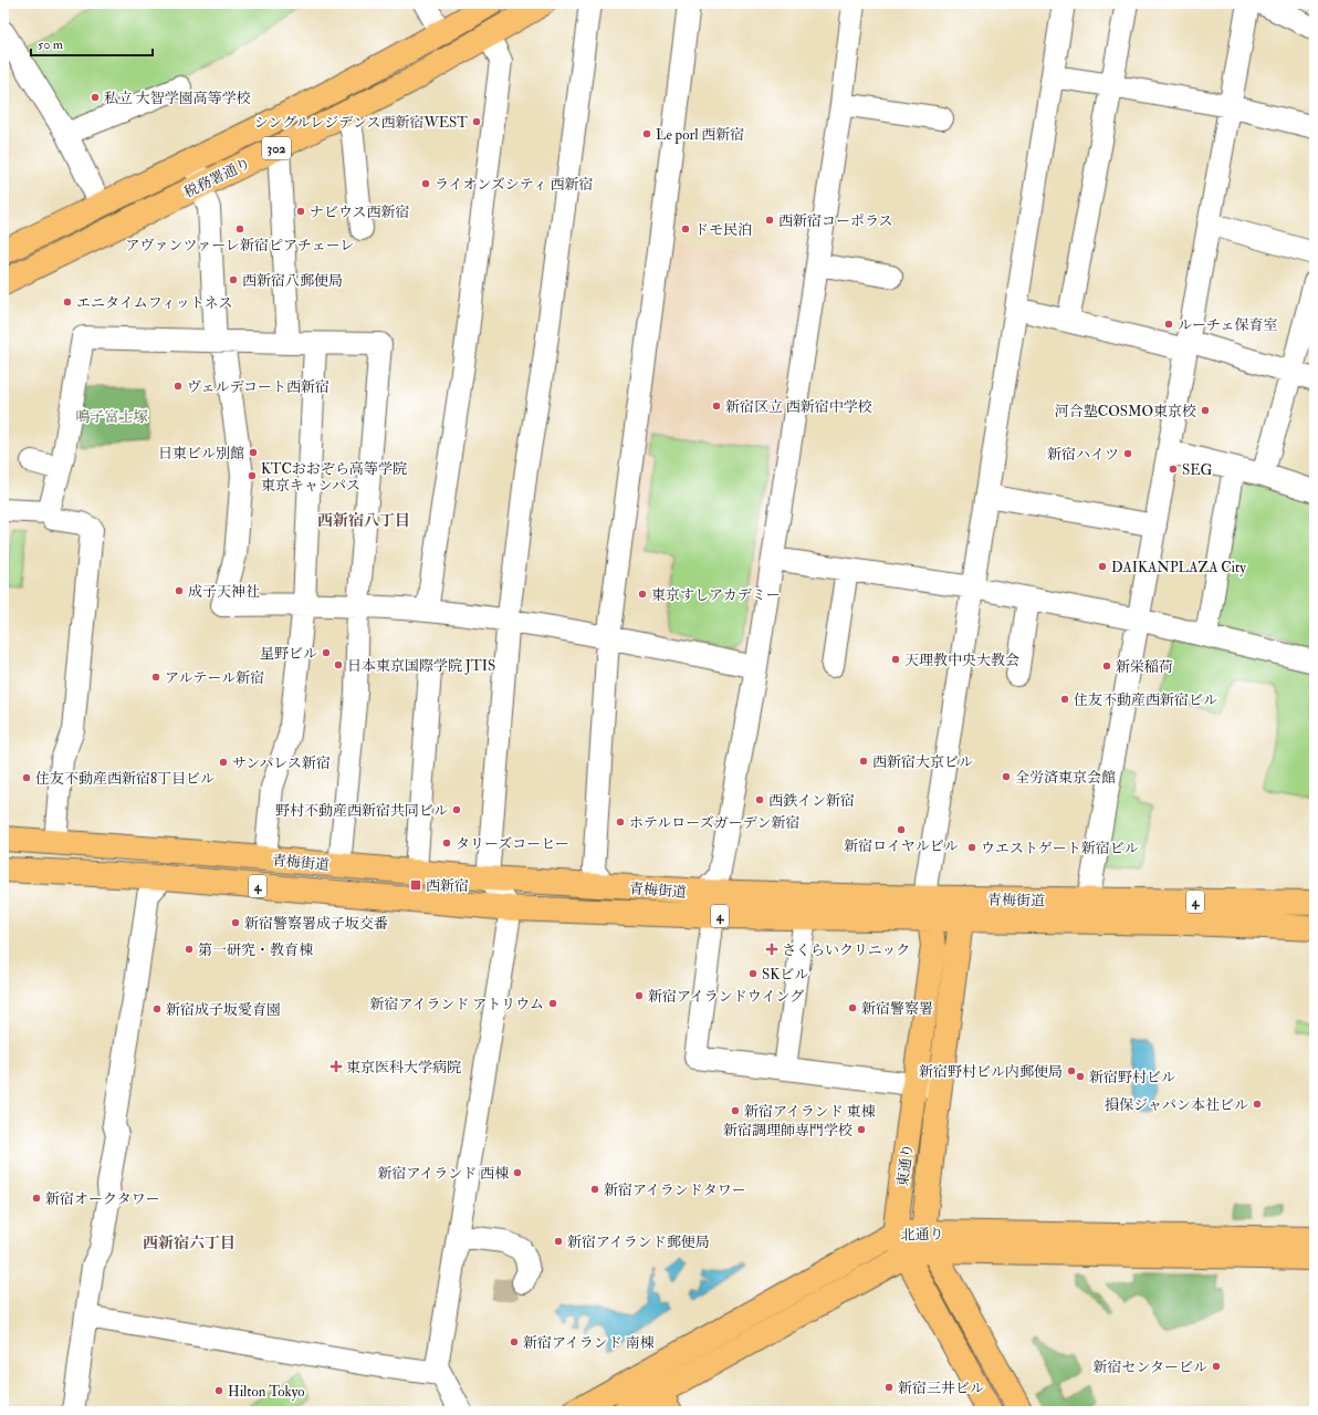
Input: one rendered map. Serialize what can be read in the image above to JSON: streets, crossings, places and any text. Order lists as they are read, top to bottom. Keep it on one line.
{"streets":{"main road":["302","税務署通り","青梅街道","4","東通り","北通り"]},"crossings":[["青梅街道","東通り"],["東通り","北通り"]],"districts":["西新宿八丁目","西新宿六丁目"],"parks":["鳴子富士塚"],"places":{"other":["私立 大智学園高等学校","シングルレジデンス西新宿WEST","Le porl 西新宿","ライオンズシティ 西新宿","ナビウス西新宿","西新宿コーポラス","アヴァンツァーレ新宿ピアチェーレ","ドモ民泊","西新宿八郵便局","エニタイムフィットネス","ルーチェ保育室","ヴェルデコート西新宿","新宿区立 西新宿中学校","河合塾COSMO東京校","日東ビル別館","新宿ハイツ","SEG","KTCおおぞら高等学院 東京キャンパス","DAIKANPLAZA City","成子天神社","東京すしアカデミー","星野ビル","天理教中央大教会","日本東京国際学院 JTIS","新栄稲荷","アルテール新宿","住友不動産西新宿ビル","西新宿大京ビル","サンパレス新宿","全労済東京会館","住友不動産西新宿8丁目ビル","西鉄イン新宿","野村不動産西新宿共同ビル","ホテルローズガーデン新宿","新宿ロイヤルビル","タリーズコーヒー","ウエストゲート新宿ビル","新宿警察署成子坂交番","第一研究・教育棟","SKビル","新宿アイランドウイング","新宿アイランド アトリウム","新宿警察署","新宿成子坂愛育園","新宿野村ビル内郵便局","新宿野村ビル","損保ジャパン本社ビル","新宿アイランド 東棟","新宿調理師専門学校","新宿アイランド 西棟","新宿アイランドタワー","新宿オークタワー","新宿アイランド郵便局","新宿アイランド 南棟","新宿センタービル","新宿三井ビル","Hilton Tokyo"],"transit":["西新宿"],"health":["さくらいクリニック","東京医科大学病院"]},"scale_bar":"50 m"}
